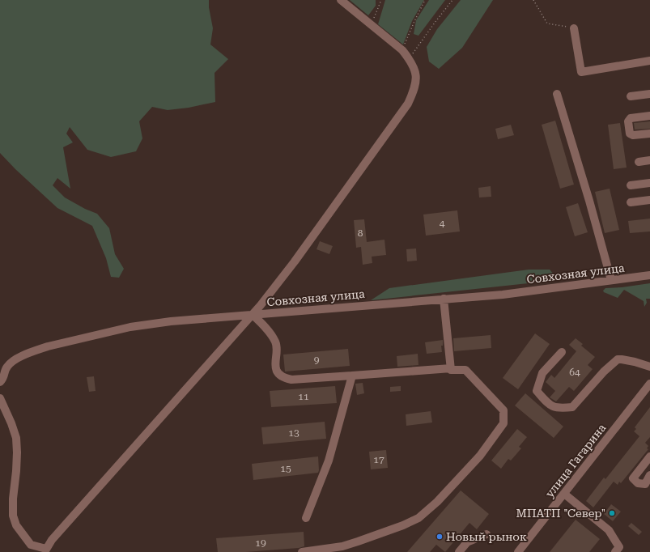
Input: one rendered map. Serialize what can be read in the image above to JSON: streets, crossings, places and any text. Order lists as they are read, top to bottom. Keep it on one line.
{"streets":{"street":["Совхозная улица","улица Гагарина"]},"places":["МПАТП \"Север\"","Новый рынок"],"house_numbers":["4","8","9","64","11","13","17","15","19"]}
